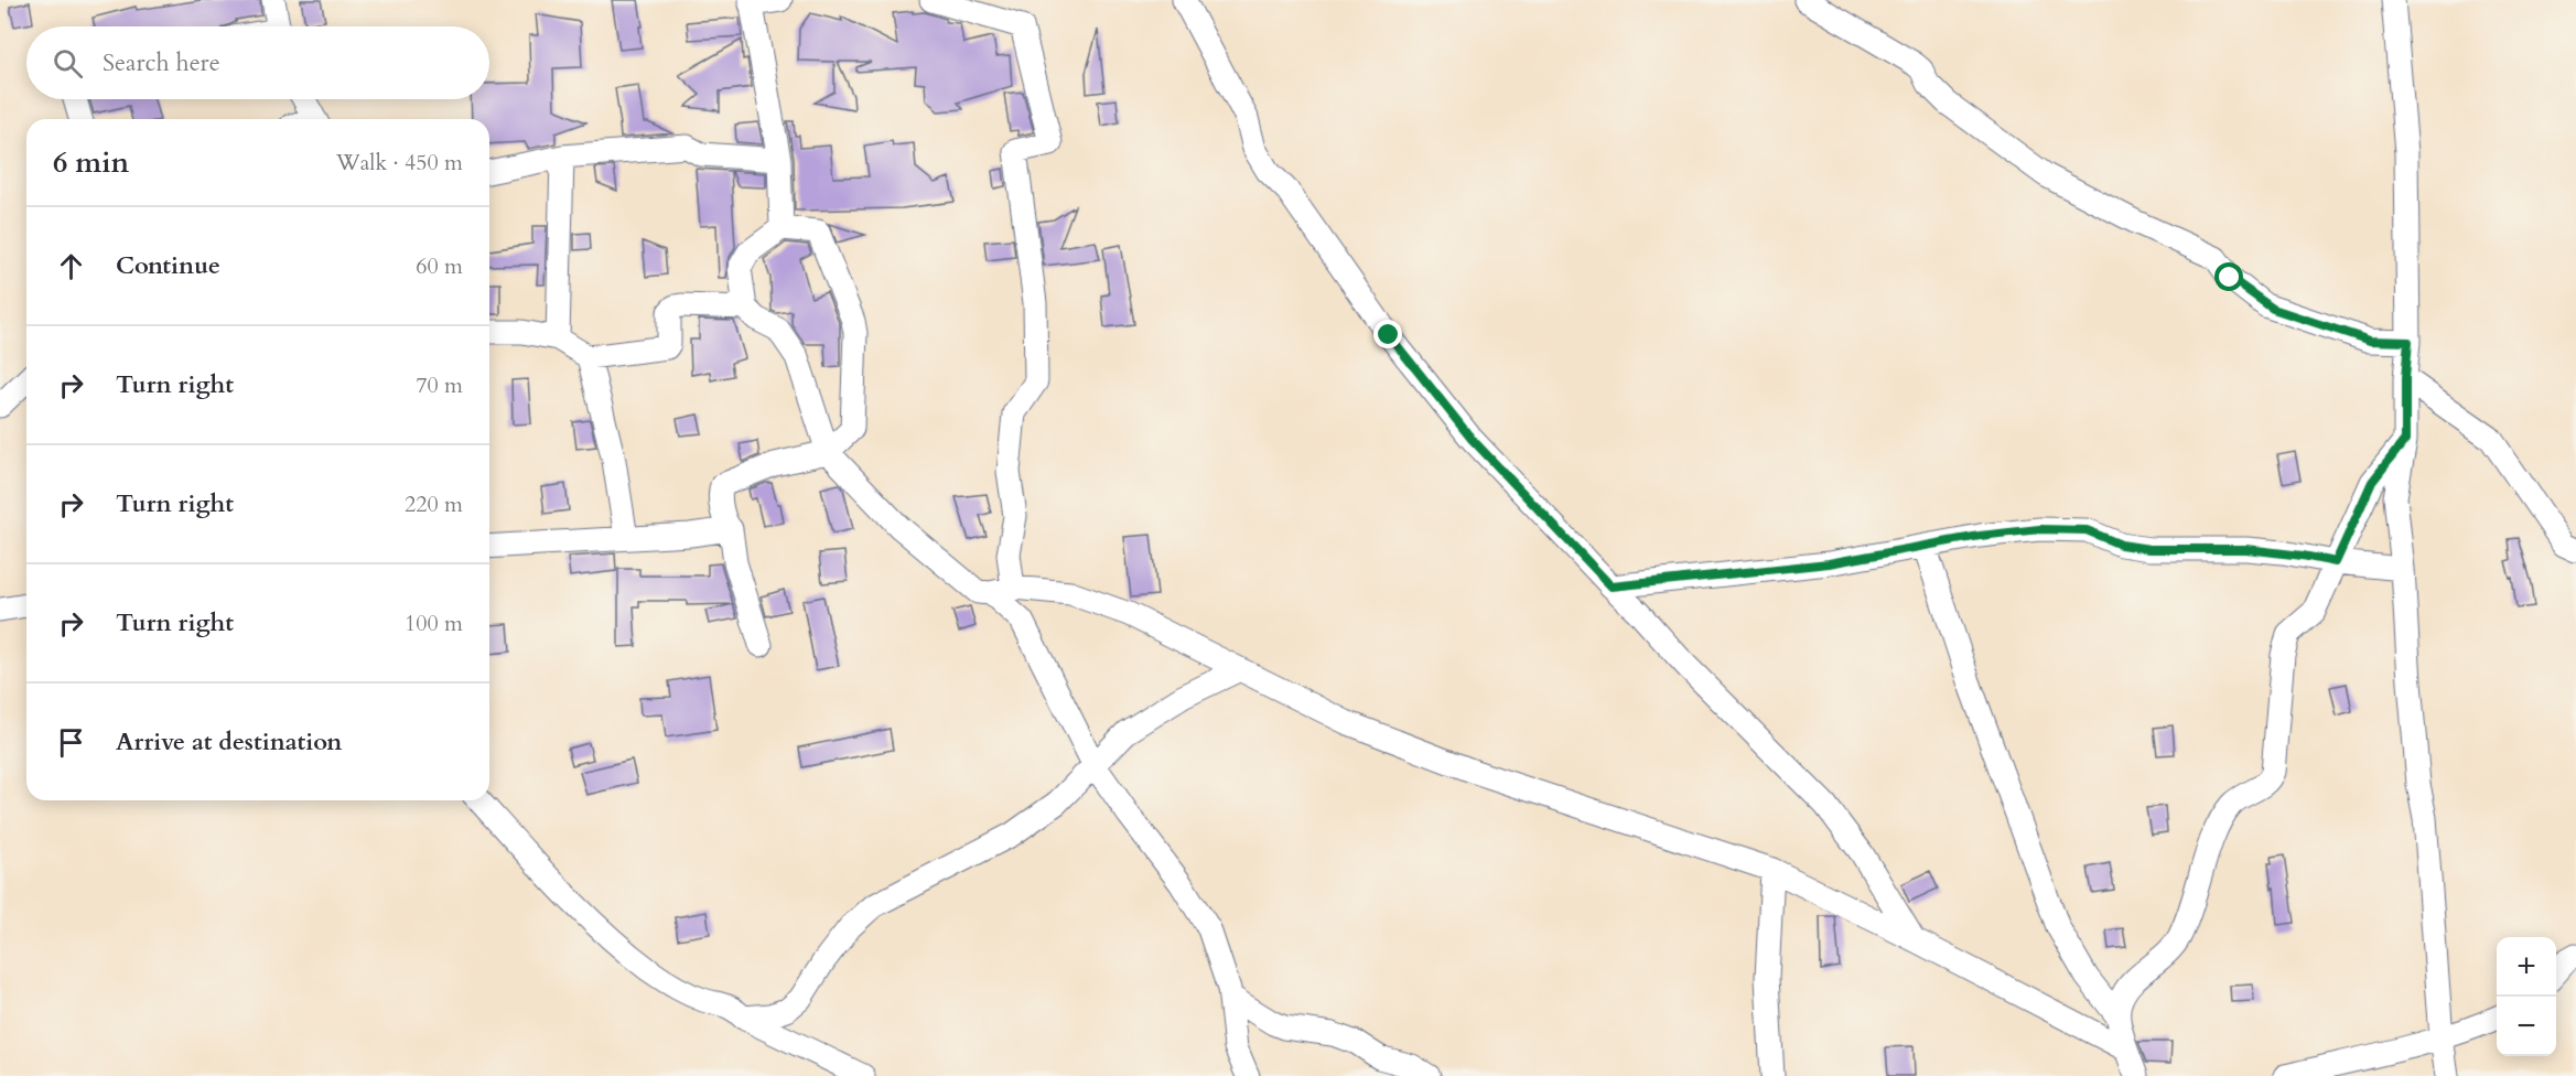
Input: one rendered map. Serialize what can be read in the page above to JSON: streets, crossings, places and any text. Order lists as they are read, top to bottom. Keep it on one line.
{"page":{"search":"Search here","heading":["6 min","Walk · 450 m"],"list":[["Continue","60 m"],["Turn right","70 m"],["Turn right","220 m"],["Turn right","100 m"],"Arrive at destination"],"map_buttons":["+","−"]}}
